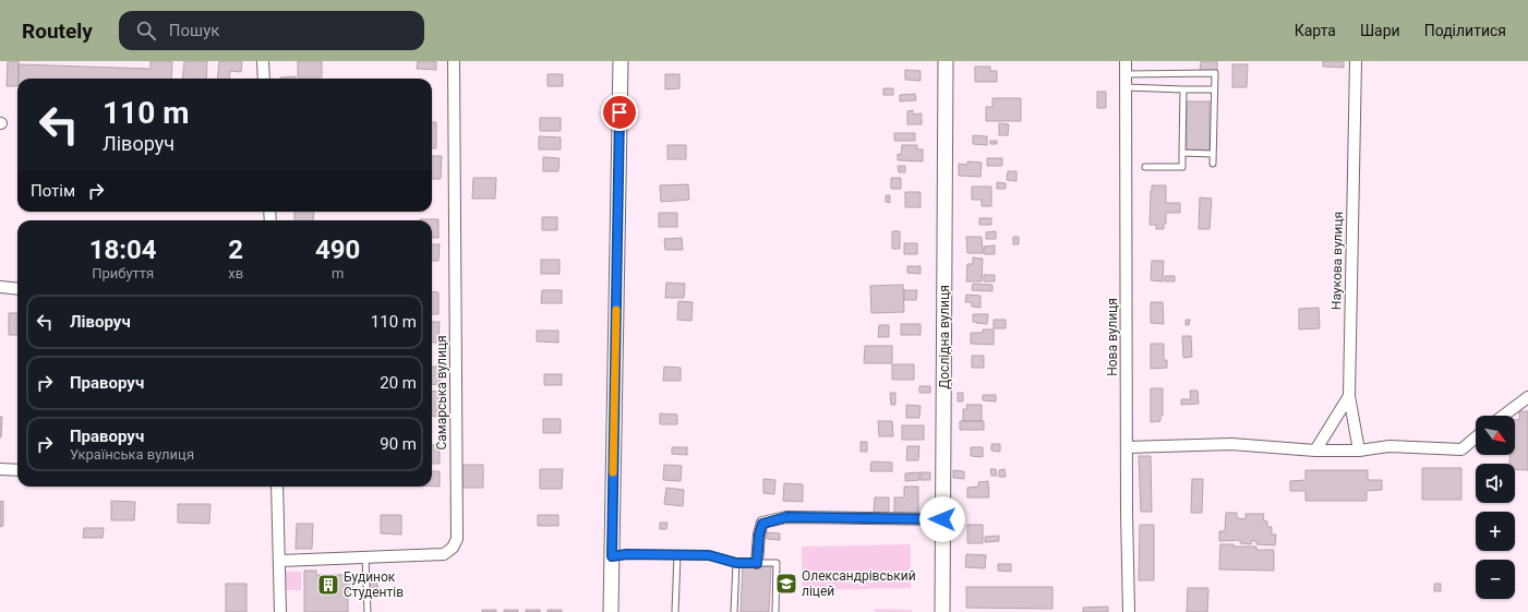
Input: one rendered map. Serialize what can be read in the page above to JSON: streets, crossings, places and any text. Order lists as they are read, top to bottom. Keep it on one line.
{"streets":{"street":["Наукова вулиця","Дослідна вулиця","Нова вулиця","Самарська вулиця"]},"places":{"school or university":["Олександрівський ліцей"],"building":["Будинок Студентів"]},"north":"bottom right","page":{"header":"Routely","search":"Пошук","nav":["Карта","Шари","Поділитися"],"turn":["110 m","Ліворуч"],"then":"Потім","eta":["18:04","Прибуття","2","хв","490","m"],"list":[{"name":"Ліворуч","value":"110 m"},{"name":"Праворуч","value":"20 m"},{"name":"Праворуч","note":"Українська вулиця","value":"90 m"}],"map_buttons":["+","−"]}}
